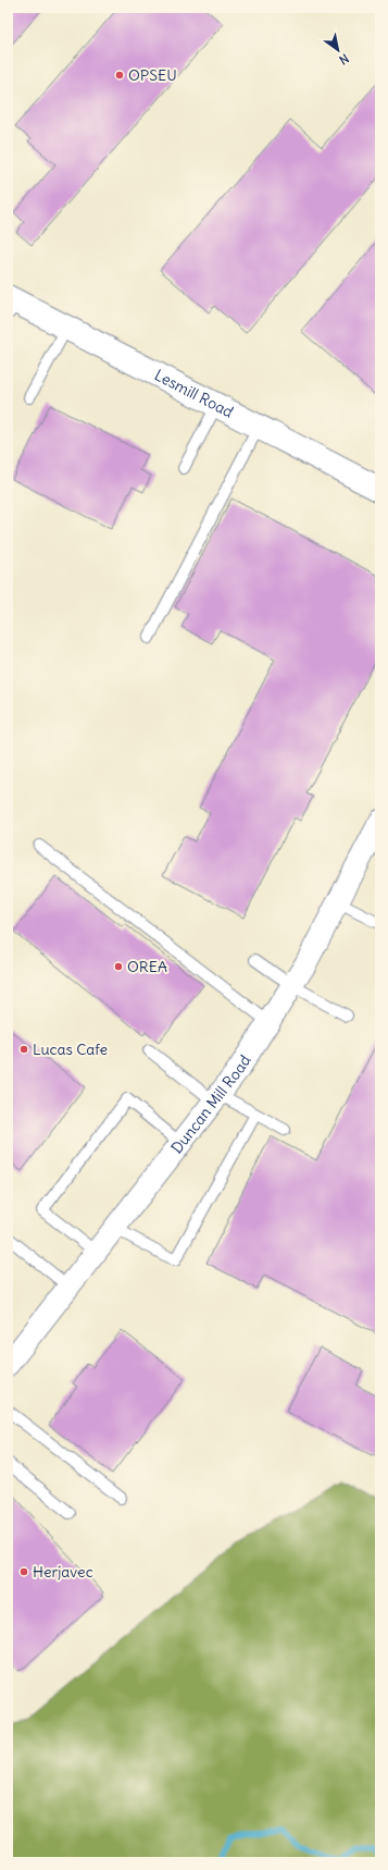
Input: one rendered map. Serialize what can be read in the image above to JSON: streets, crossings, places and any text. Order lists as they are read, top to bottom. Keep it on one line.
{"streets":{"street":["Lesmill Road","Duncan Mill Road"]},"places":["OPSEU","OREA","Lucas Cafe","Herjavec"],"north":"bottom right"}
